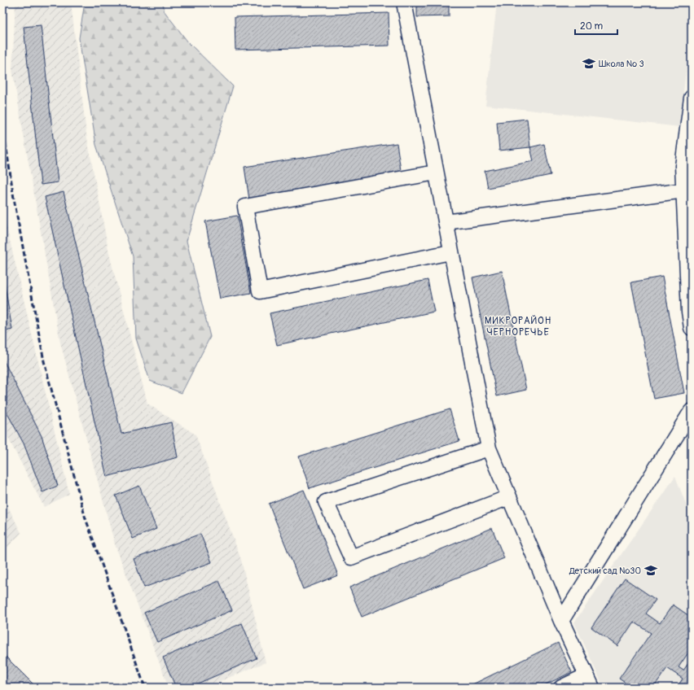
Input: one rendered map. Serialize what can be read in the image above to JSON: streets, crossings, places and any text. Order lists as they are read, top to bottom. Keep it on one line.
{"districts":["МИКРОРАЙОН ЧЕРНОРЕЧЬЕ"],"places":{"school or university":["Школа № 3","Детский сад №30"]},"scale_bar":"20 m"}
